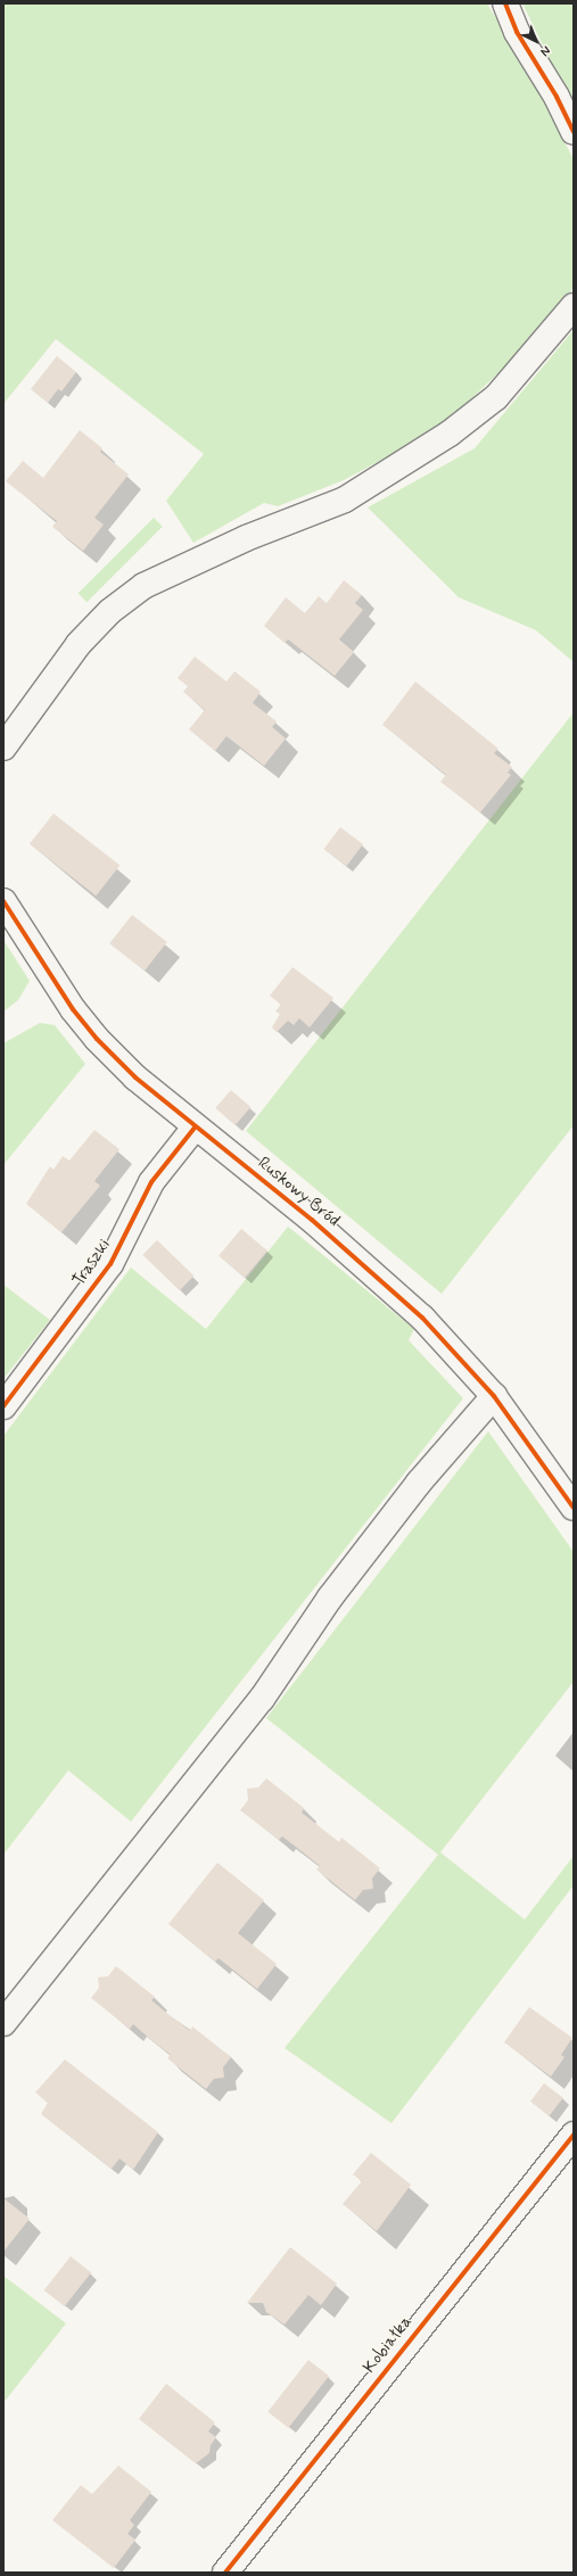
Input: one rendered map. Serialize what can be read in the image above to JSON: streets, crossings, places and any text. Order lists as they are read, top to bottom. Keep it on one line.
{"streets":{"street":["Ruskowy Bród","Traszki","Kobiałka"]},"crossings":[["Ruskowy Bród","Traszki"]],"north":"bottom right"}
